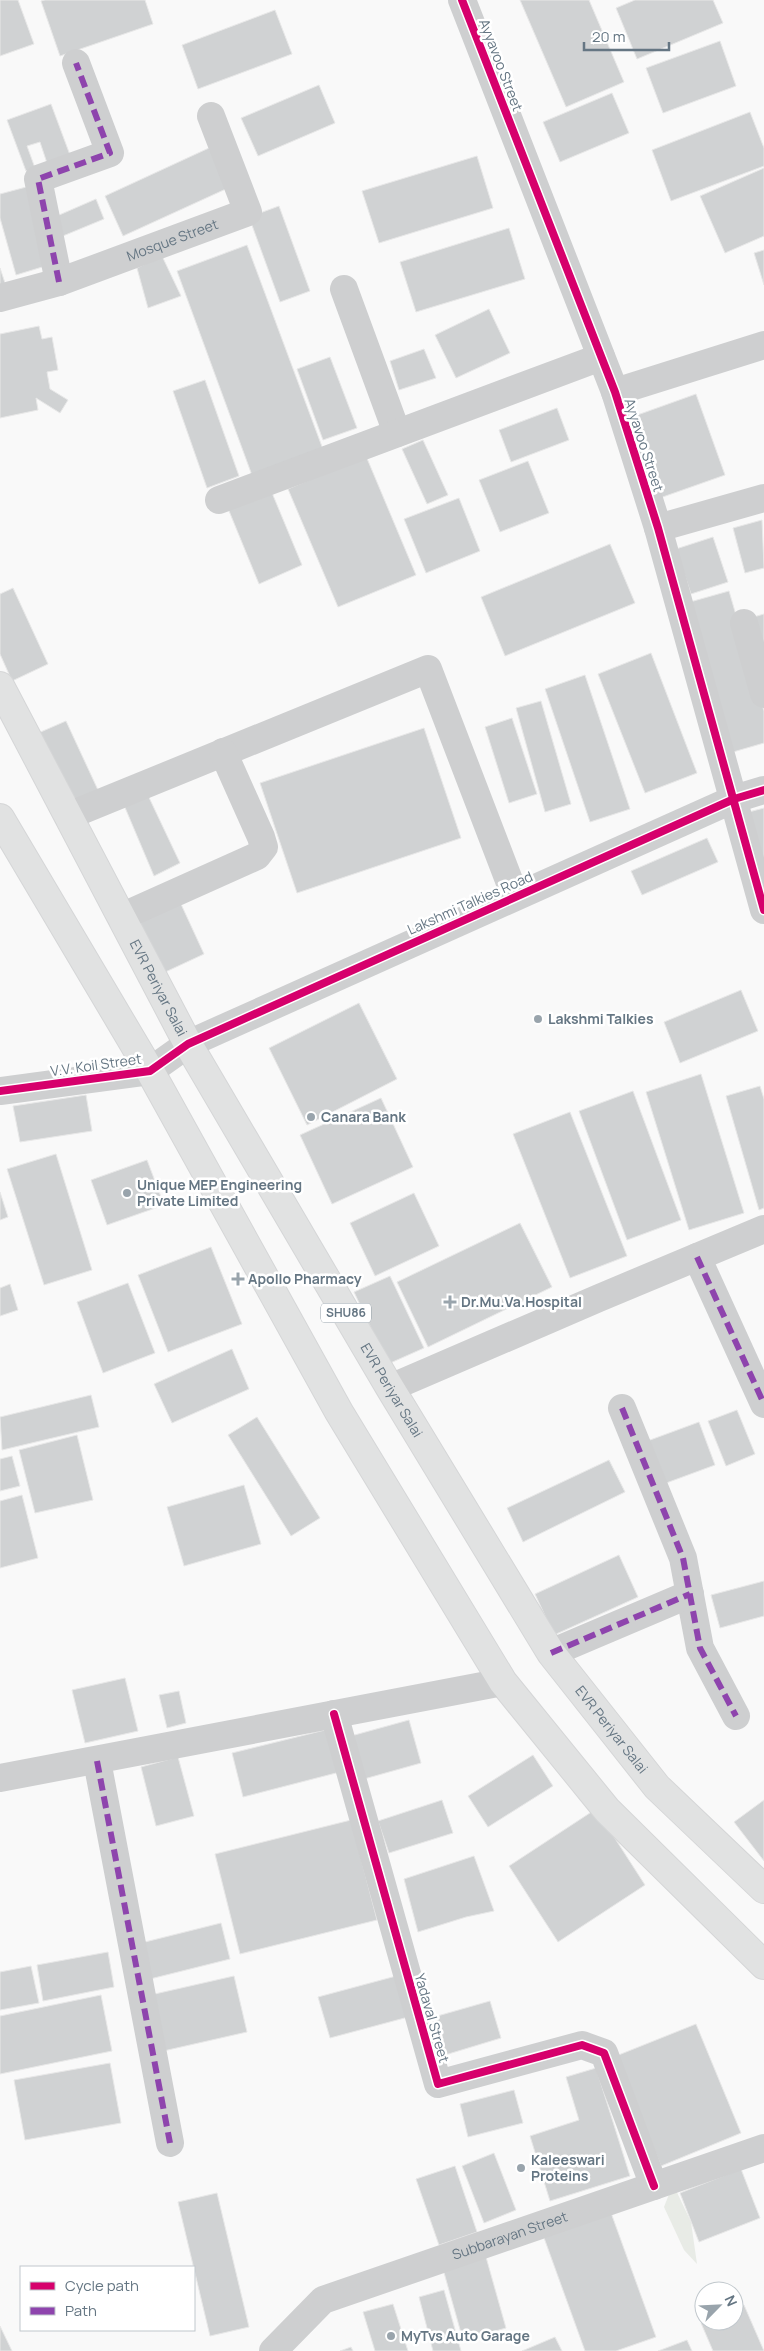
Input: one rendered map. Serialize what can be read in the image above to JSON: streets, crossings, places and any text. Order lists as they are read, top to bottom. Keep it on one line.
{"streets":{"main road":["EVR Periyar Salai","SHU86"],"street":["Ayyavoo Street","Mosque Street","Lakshmi Talkies Road","V.V. Koil Street","Yadaval Street","Subbarayan Street"]},"crossings":[["Ayyavoo Street","Lakshmi Talkies Road"],["Lakshmi Talkies Road","EVR Periyar Salai"],["Lakshmi Talkies Road","V.V. Koil Street"],["EVR Periyar Salai","V.V. Koil Street"],["Yadaval Street","Subbarayan Street"]],"places":{"other":["Lakshmi Talkies","Canara Bank","Unique MEP Engineering Private Limited","Kaleeswari Proteins","MyTvs Auto Garage"],"health":["Apollo Pharmacy","Dr.Mu.Va.Hospital"]},"legend":["Cycle path","Path"],"scale_bar":"20 m","north":"top right"}
